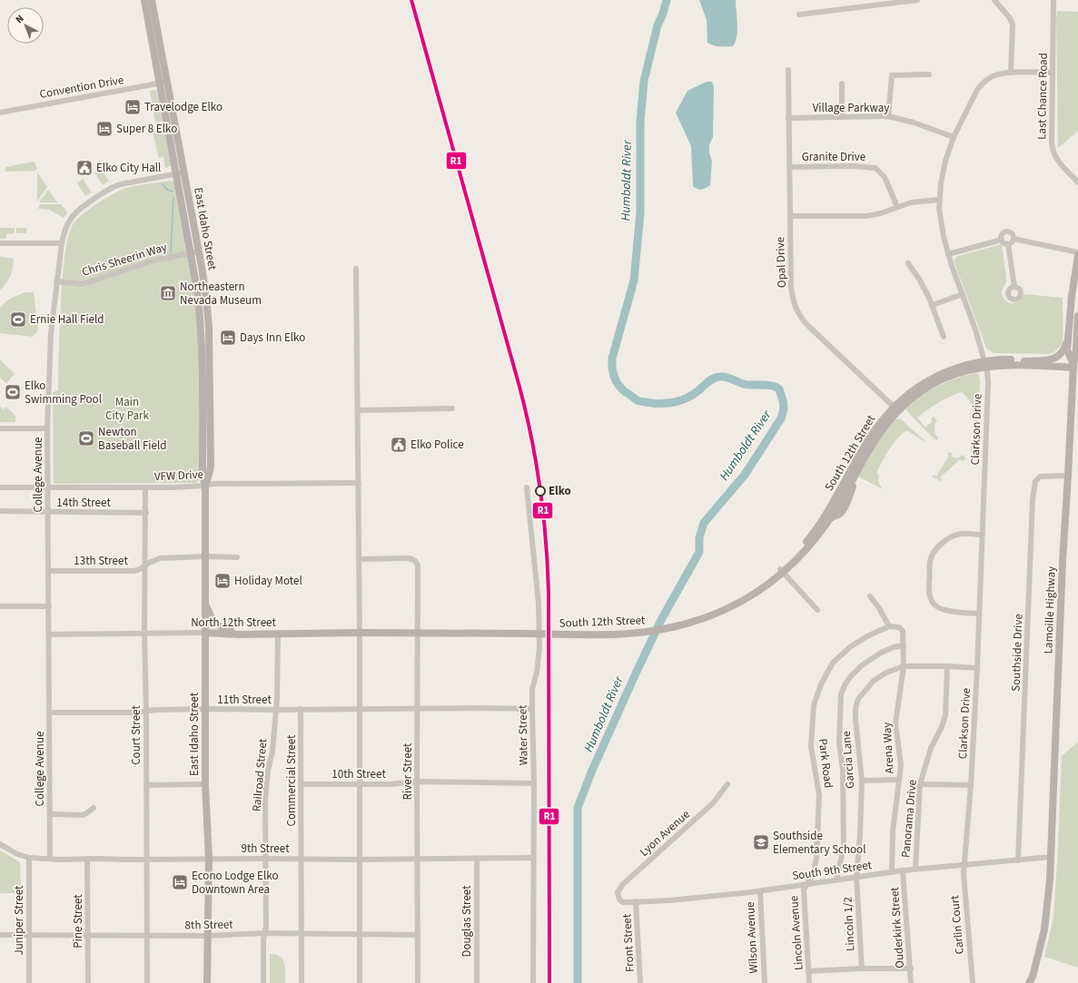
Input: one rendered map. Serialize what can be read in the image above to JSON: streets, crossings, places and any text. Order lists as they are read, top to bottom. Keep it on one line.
{"streets":{"main road":["East Idaho Street","South 12th Street","Lamoille Highway","North 12th Street"],"street":["Convention Drive","Last Chance Road","Village Parkway","Granite Drive","Chris Sheerin Way","Opal Drive","Clarkson Drive","College Avenue","VFW Drive","14th Street","13th Street","Southside Drive","11th Street","Court Street","Water Street","Arena Way","Garcia Lane","Park Road","River Street","10th Street","Railroad Street","Commercial Street","Panorama Drive","Lyon Avenue","9th Street","South 9th Street","Juniper Street","Pine Street","Douglas Street","Lincoln 1/2","8th Street","Carlin Court","Ouderkirk Street","Lincoln Avenue","Wilson Avenue","Front Street"]},"crossings":[["Convention Drive","East Idaho Street"],["Last Chance Road","Clarkson Drive"],["Village Parkway","Opal Drive"],["Village Parkway","Clarkson Drive"],["Granite Drive","Opal Drive"],["East Idaho Street","Chris Sheerin Way"],["East Idaho Street","College Avenue"],["East Idaho Street","VFW Drive"],["East Idaho Street","13th Street"],["East Idaho Street","North 12th Street"],["East Idaho Street","11th Street"],["East Idaho Street","9th Street"],["East Idaho Street","8th Street"],["Chris Sheerin Way","College Avenue"],["Opal Drive","South 12th Street"],["Clarkson Drive","South 12th Street"],["Clarkson Drive","South 9th Street"],["Clarkson Drive","Carlin Court"],["South 12th Street","Lamoille Highway"],["South 12th Street","North 12th Street"],["South 12th Street","River Street"],["College Avenue","VFW Drive"],["College Avenue","14th Street"],["College Avenue","13th Street"],["College Avenue","North 12th Street"],["College Avenue","11th Street"],["College Avenue","9th Street"],["VFW Drive","Court Street"],["14th Street","Court Street"],["13th Street","Court Street"],["Lamoille Highway","Southside Drive"],["Lamoille Highway","South 9th Street"],["North 12th Street","Court Street"],["North 12th Street","River Street"],["North 12th Street","Railroad Street"],["Southside Drive","South 9th Street"],["11th Street","Court Street"],["11th Street","Water Street"],["11th Street","River Street"],["11th Street","Railroad Street"],["11th Street","Commercial Street"],["Court Street","9th Street"],["Court Street","8th Street"],["Water Street","10th Street"],["Water Street","9th Street"],["Arena Way","Garcia Lane"],["Arena Way","Park Road"],["Arena Way","South 9th Street"],["Garcia Lane","South 9th Street"],["Garcia Lane","Lincoln 1/2"],["Park Road","South 9th Street"],["Park Road","Lincoln Avenue"],["River Street","10th Street"],["River Street","9th Street"],["River Street","8th Street"],["10th Street","Commercial Street"],["Railroad Street","9th Street"],["Railroad Street","8th Street"],["Commercial Street","9th Street"],["Commercial Street","8th Street"],["Panorama Drive","South 9th Street"],["Lyon Avenue","South 9th Street"],["9th Street","Juniper Street"],["9th Street","Pine Street"],["9th Street","Douglas Street"],["South 9th Street","Lincoln 1/2"],["South 9th Street","Carlin Court"],["South 9th Street","Ouderkirk Street"],["South 9th Street","Lincoln Avenue"],["South 9th Street","Wilson Avenue"],["South 9th Street","Front Street"],["Juniper Street","8th Street"],["Pine Street","8th Street"]],"water":["Humboldt River"],"parks":["Main City Park"],"places":{"hotel":["Travelodge Elko","Super 8 Elko","Days Inn Elko","Holiday Motel","Econo Lodge Elko Downtown Area"],"public building":["Elko City Hall","Elko Police"],"museum":["Northeastern Nevada Museum"],"sports":["Ernie Hall Field","Elko Swimming Pool","Newton Baseball Field"],"other":["Elko"],"school or university":["Southside Elementary School"]},"lines":["transit line R1"],"north":"top left"}
